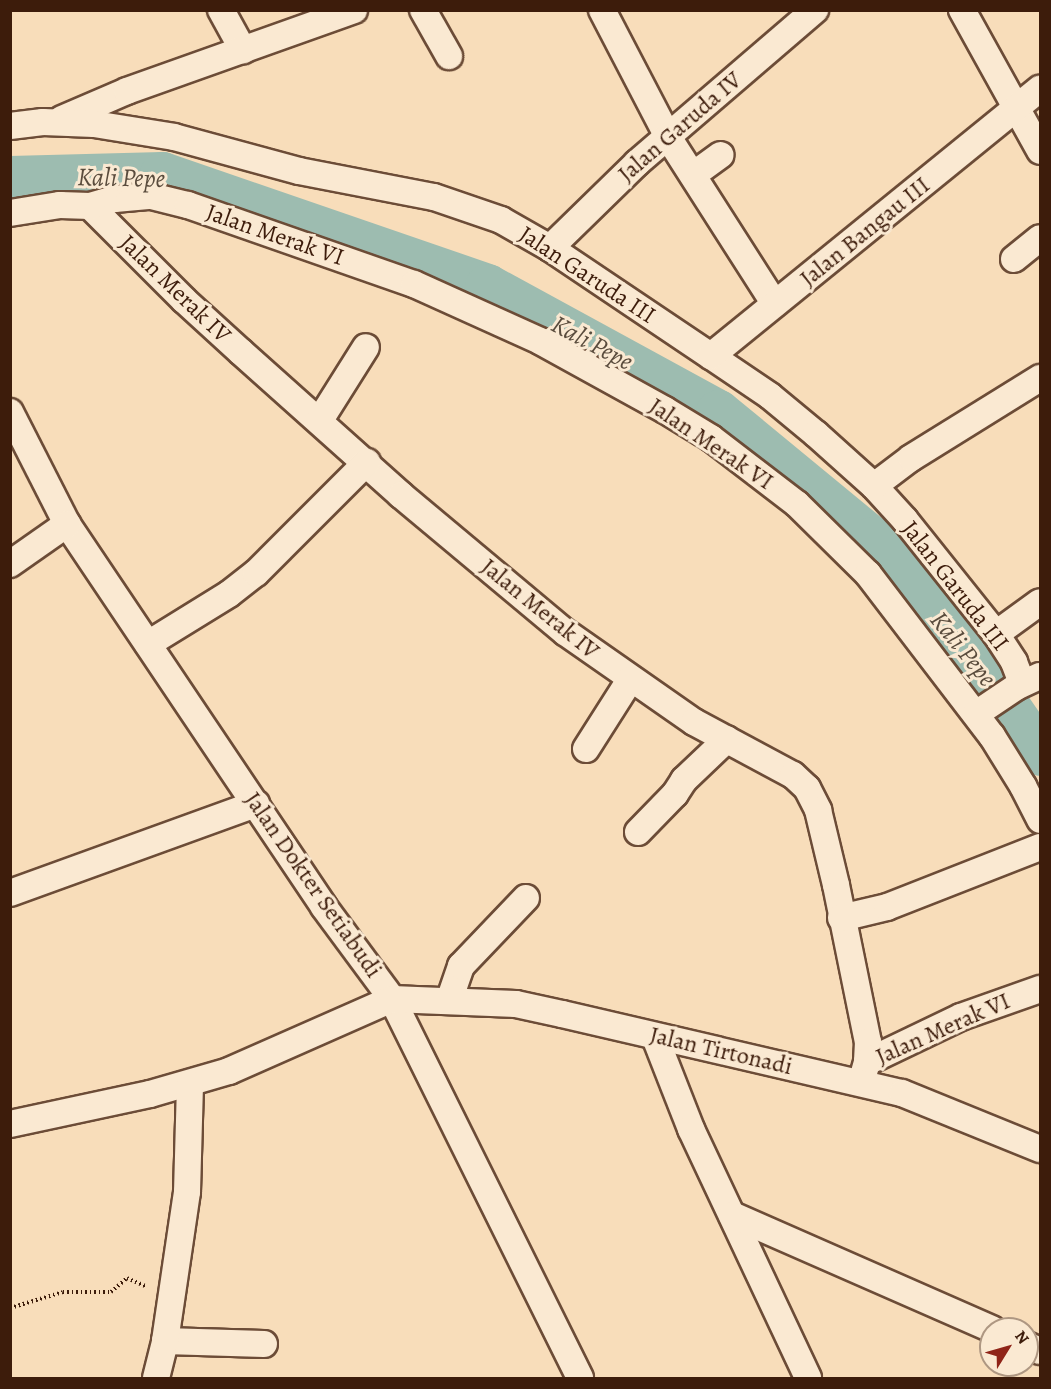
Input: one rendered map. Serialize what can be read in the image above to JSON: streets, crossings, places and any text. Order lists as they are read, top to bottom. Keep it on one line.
{"streets":{"street":["Jalan Garuda IV","Jalan Bangau III","Jalan Merak VI","Jalan Garuda III","Jalan Merak IV","Jalan Dokter Setiabudi","Jalan Tirtonadi"]},"crossings":[["Jalan Garuda IV","Jalan Garuda III"],["Jalan Bangau III","Jalan Garuda III"],["Jalan Merak VI","Jalan Garuda III"],["Jalan Merak VI","Jalan Merak IV"],["Jalan Merak VI","Jalan Tirtonadi"],["Jalan Merak IV","Jalan Tirtonadi"],["Jalan Dokter Setiabudi","Jalan Tirtonadi"]],"water":["Kali Pepe"],"north":"top right"}
